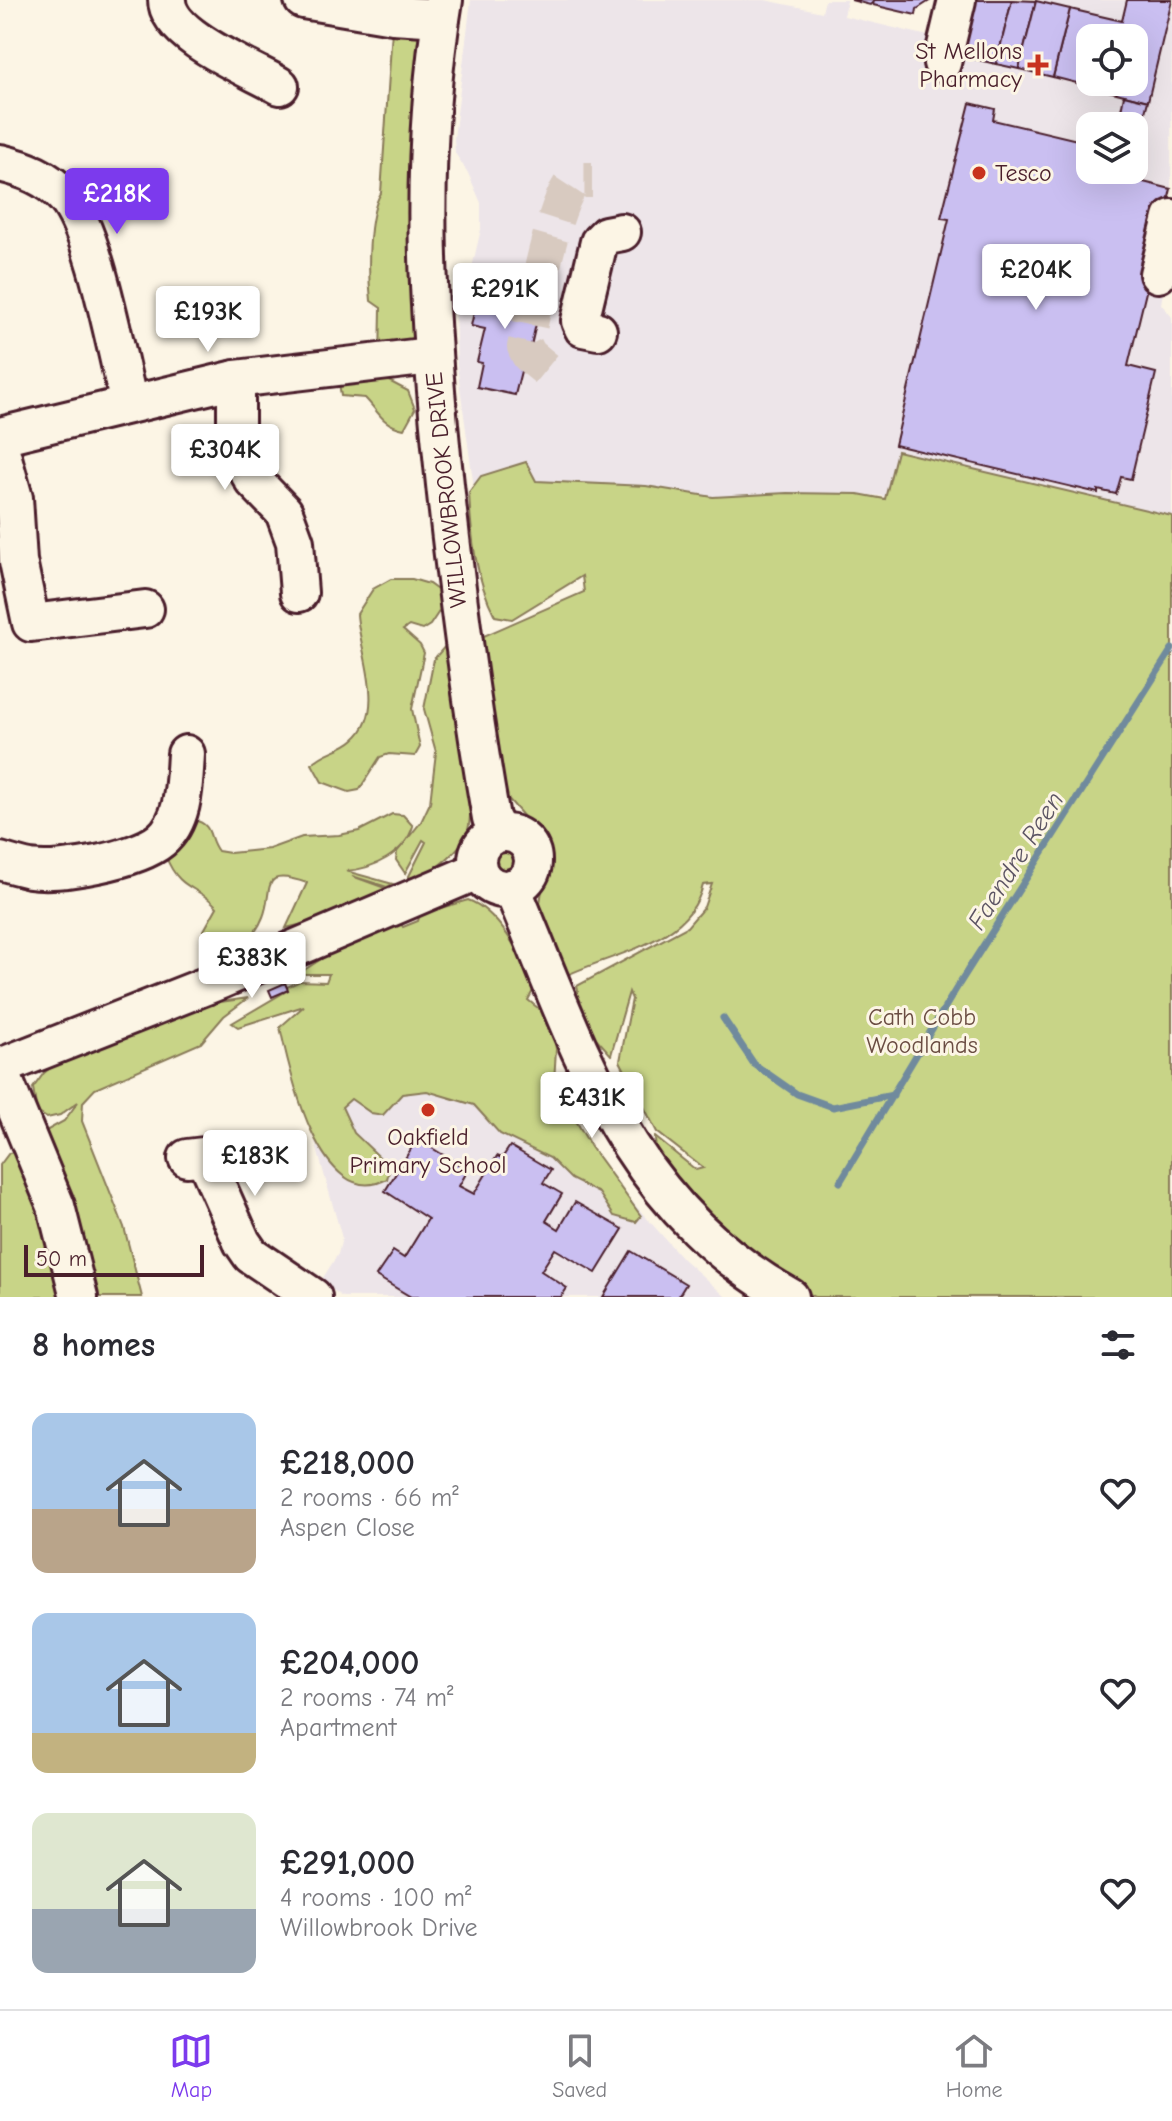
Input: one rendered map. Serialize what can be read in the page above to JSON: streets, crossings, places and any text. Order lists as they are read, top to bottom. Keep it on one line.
{"streets":{"street":["WILLOWBROOK DRIVE"]},"water":["Faendre Reen"],"parks":["Cath Cobb Woodlands"],"places":{"health":["St Mellons Pharmacy"],"other":["Tesco","Oakfield Primary School"]},"scale_bar":"50 m","page":{"price":["£218K","£204K","£291K","£193K","£304K","£383K","£431K","£183K"],"scale":"50 m","heading":"8 homes","list":[{"name":"£218,000","note":"2 rooms · 66 m² · Aspen Close"},{"name":"£204,000","note":"2 rooms · 74 m² · Apartment"},{"name":"£291,000","note":"4 rooms · 100 m² · Willowbrook Drive"}],"tabs":["Map","Saved","Home"]}}
